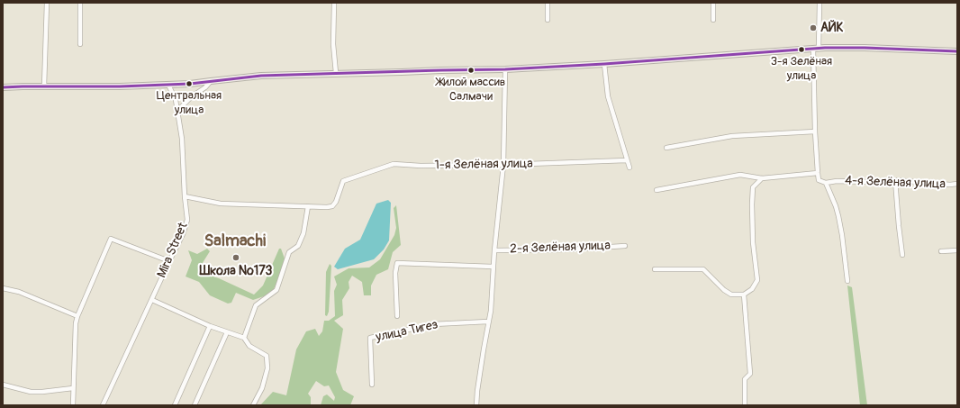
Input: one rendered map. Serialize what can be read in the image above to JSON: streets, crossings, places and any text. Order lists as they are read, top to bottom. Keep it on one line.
{"streets":{"street":["1-я Зелёная улица","4-я Зелёная улица","2-я Зелёная улица","Mira Street","улица Тигез"]},"districts":["Salmachi"],"places":["АЙК","3-я Зелёная улица","Жилой массив Салмачи","Центральная улица","Школа №173"]}
